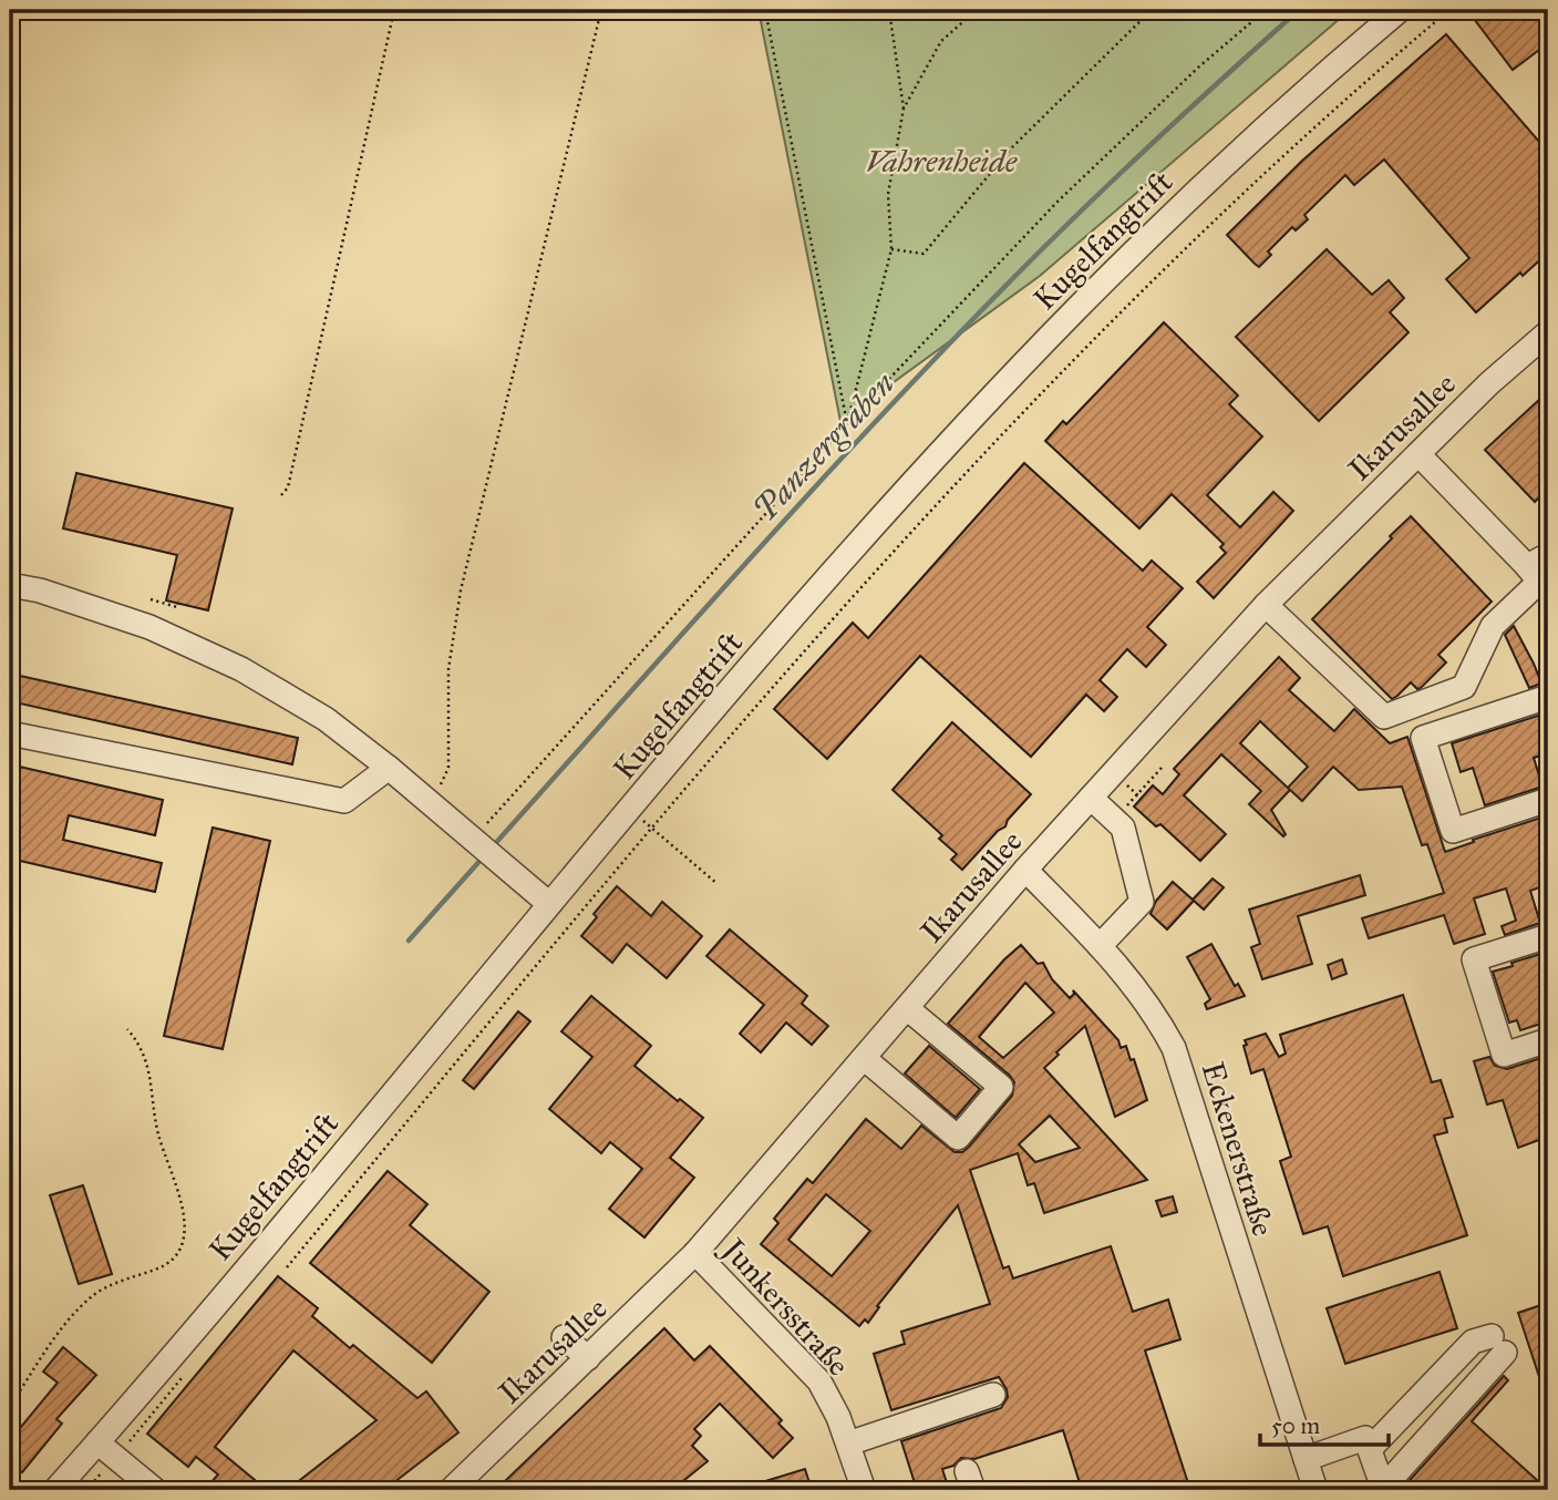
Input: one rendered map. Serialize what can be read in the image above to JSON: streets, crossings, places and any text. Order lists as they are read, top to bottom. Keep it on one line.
{"streets":{"street":["Kugelfangtrift","Ikarusallee","Eckenerstraße","Junkersstraße"]},"crossings":[["Ikarusallee","Eckenerstraße"],["Ikarusallee","Junkersstraße"]],"water":["Panzergraben"],"parks":["Vahrenheide"],"scale_bar":"50 m"}
